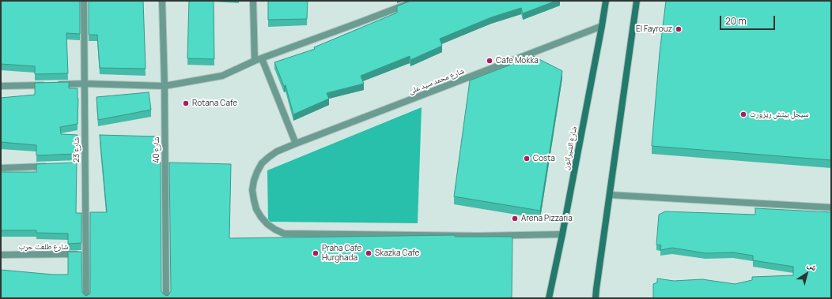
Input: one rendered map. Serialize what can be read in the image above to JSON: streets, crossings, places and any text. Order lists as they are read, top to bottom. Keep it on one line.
{"streets":{"street":["شارع محمد سيد على","شارع الشيراتون","شارع 23","شارع 40","شارع طلعت حرب"]},"crossings":[["شارع محمد سيد على","شارع الشيراتون"],["شارع 23","شارع طلعت حرب"]],"places":["El Fayrouz","Cafe Mokka","Rotana Cafe","سيجل بيتش ريزورت","Costa","Arena Pizzaria","Praha Cafe Hurghada","Skazka Cafe"],"scale_bar":"20 m","north":"top right"}
